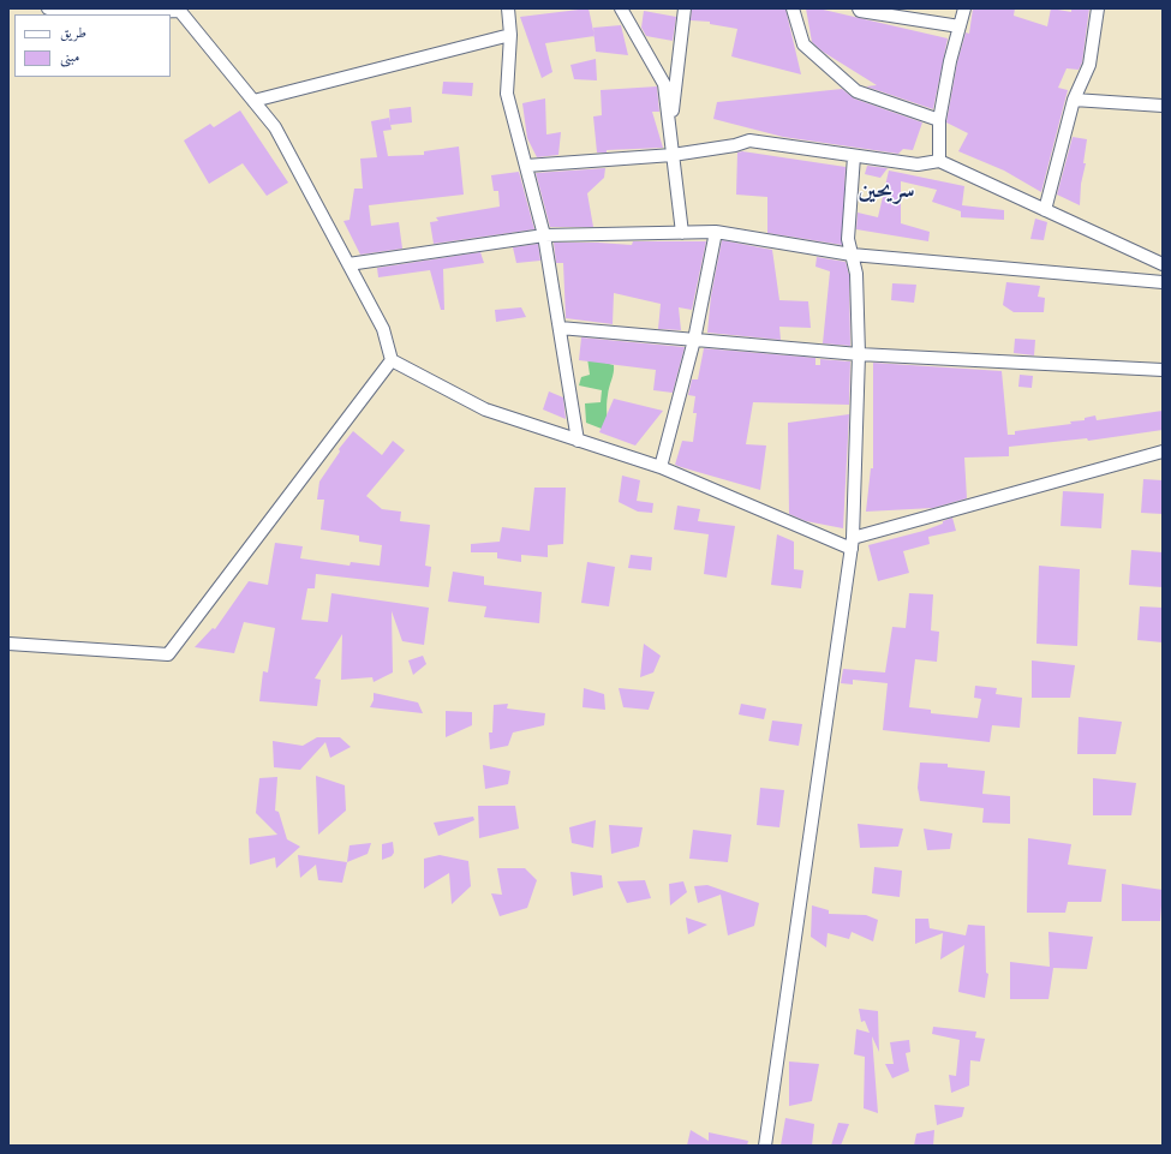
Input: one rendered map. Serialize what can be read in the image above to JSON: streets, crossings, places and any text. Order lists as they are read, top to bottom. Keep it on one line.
{"districts":["سريحين"],"legend":["طريق","مبنى"]}
